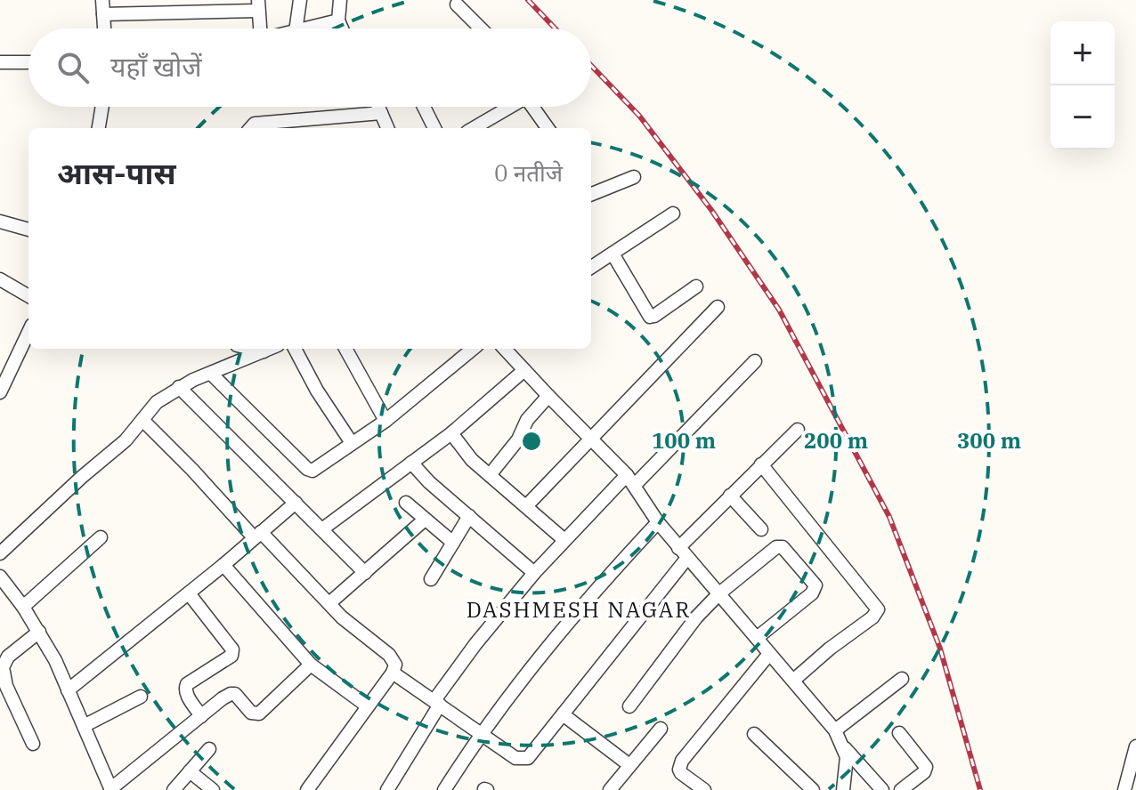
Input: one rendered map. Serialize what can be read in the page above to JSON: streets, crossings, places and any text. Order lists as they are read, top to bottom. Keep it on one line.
{"districts":["DASHMESH NAGAR"],"page":{"map_buttons":["+","−"],"search":"यहाँ खोजें","heading":["आस-पास","0 नतीजे"]},"rings":["100 m","200 m","300 m"]}
